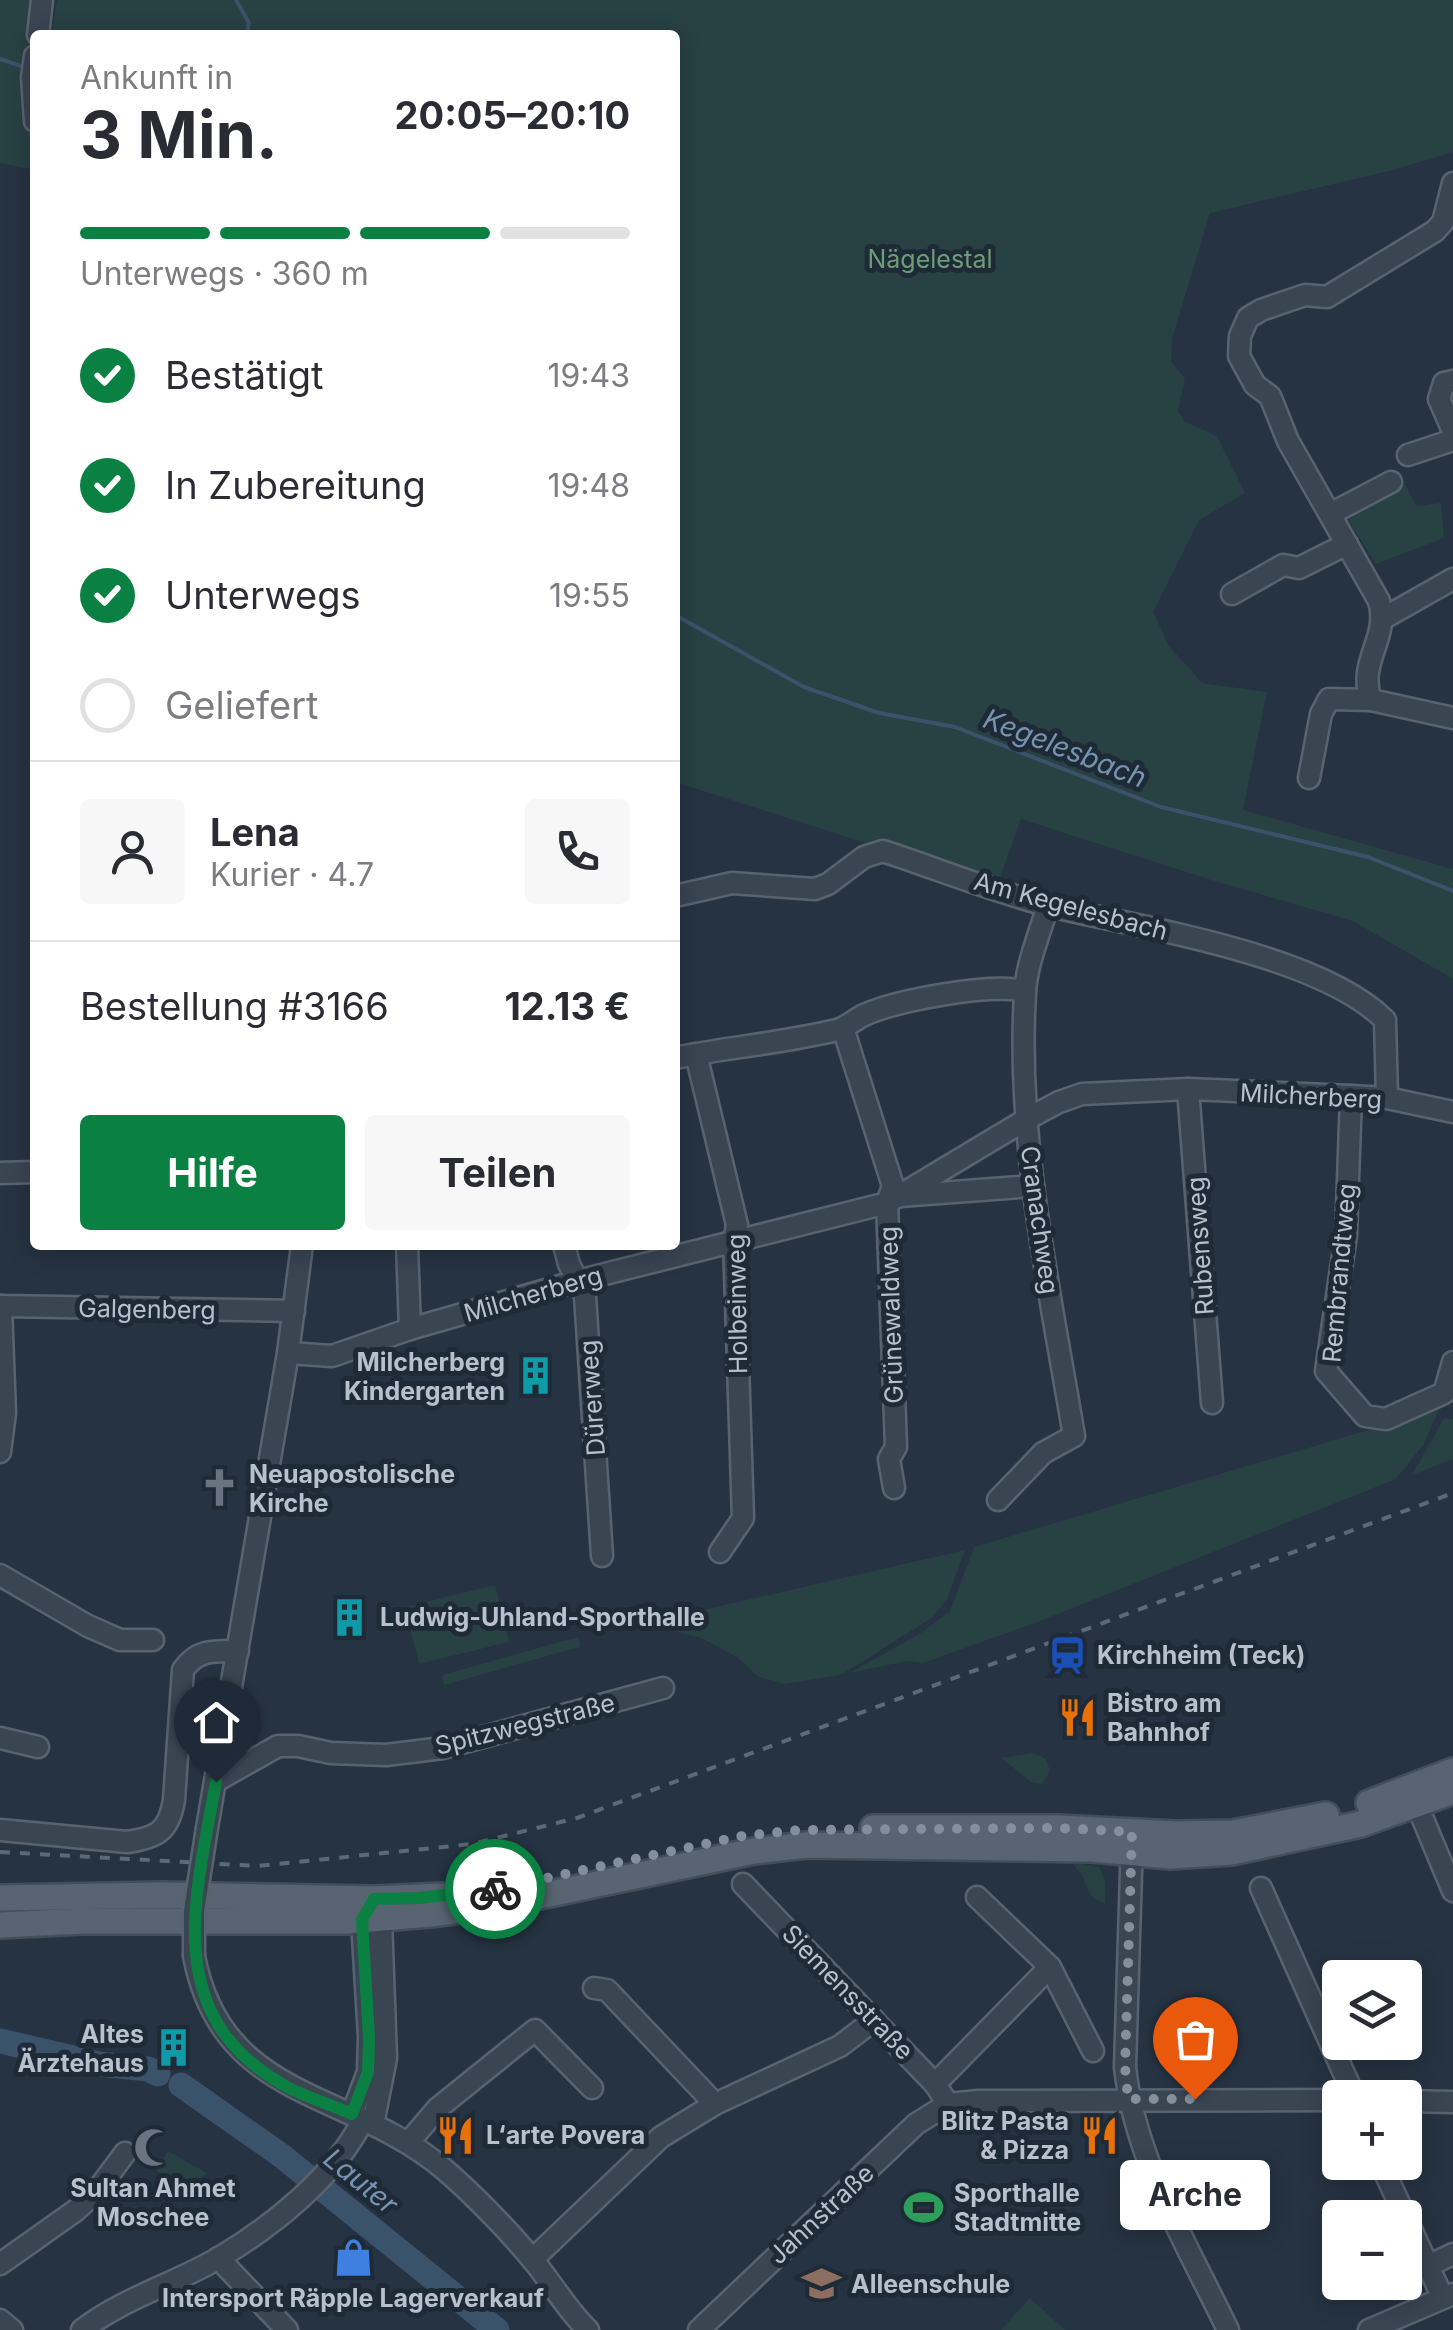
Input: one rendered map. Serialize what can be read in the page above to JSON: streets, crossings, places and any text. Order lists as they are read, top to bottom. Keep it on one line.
{"streets":{"street":["Am Kegelesbach","Milcherberg","Cranachweg","Rubensweg","Rembrandtweg","Holbeinweg","Galgenberg","Grünewaldweg","Dürerweg","Spitzwegstraße","Siemensstraße","Jahnstraße"]},"crossings":[["Am Kegelesbach","Milcherberg"],["Am Kegelesbach","Cranachweg"],["Milcherberg","Cranachweg"],["Milcherberg","Rubensweg"],["Milcherberg","Rembrandtweg"],["Milcherberg","Holbeinweg"],["Milcherberg","Grünewaldweg"],["Milcherberg","Dürerweg"],["Siemensstraße","Jahnstraße"]],"water":["Kegelesbach","Lauter"],"parks":["Nägelestal"],"places":{"building":["Milcherberg Kindergarten","Ludwig-Uhland-Sporthalle","Altes Ärztehaus"],"church":["Neuapostolische Kirche"],"station":["Kirchheim (Teck)"],"restaurant":["Bistro am Bahnhof","L‘arte Povera","Blitz Pasta & Pizza"],"other":["Arche"],"mosque":["Sultan Ahmet Moschee"],"sports":["Sporthalle Stadtmitte"],"shop":["Intersport Räpple Lagerverkauf"],"school or university":["Alleenschule"]},"page":{"heading":["3 Min.","Ankunft in","20:05–20:10"],"panel":["Lena","Kurier · 4.7","Bestellung #3166","12.13 €"],"bar":"Unterwegs · 360 m","list":[["Bestätigt","19:43"],["In Zubereitung","19:48"],["Unterwegs","19:55"],"Geliefert"],"buttons":["Hilfe","Teilen"],"map_buttons":["+","−"],"bubble":"Arche"}}
